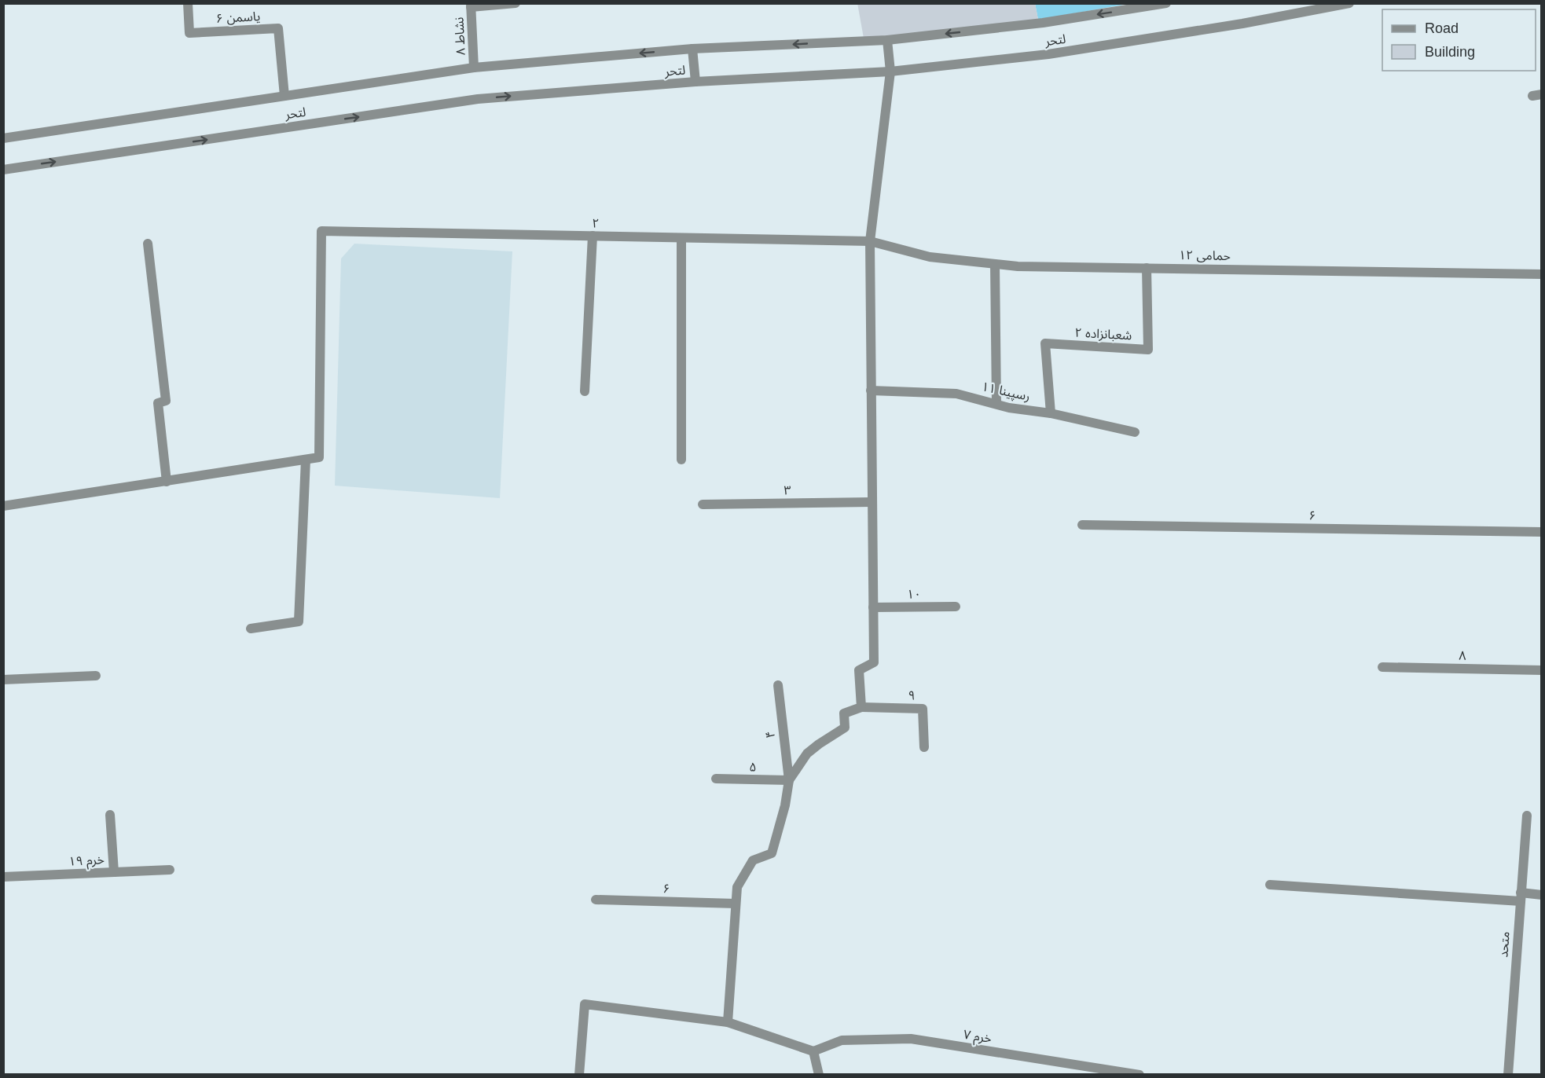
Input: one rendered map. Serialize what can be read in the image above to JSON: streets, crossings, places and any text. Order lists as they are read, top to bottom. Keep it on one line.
{"streets":{"street":["یاسمن ۶","نشاط ۸","لتحر","۲","حمامی ۱۲","شعبانزاده ۲","رسپینا ۱۱","۳","۶","۱۰","۸","۹","۴","۵","خرم ۱۹","متحد","خرم ۷"]},"crossings":[["یاسمن ۶","لتحر"],["نشاط ۸","لتحر"],["۲","حمامی ۱۲"],["حمامی ۱۲","شعبانزاده ۲"],["شعبانزاده ۲","رسپینا ۱۱"],["۴","۵"]],"legend":["Road","Building"]}
